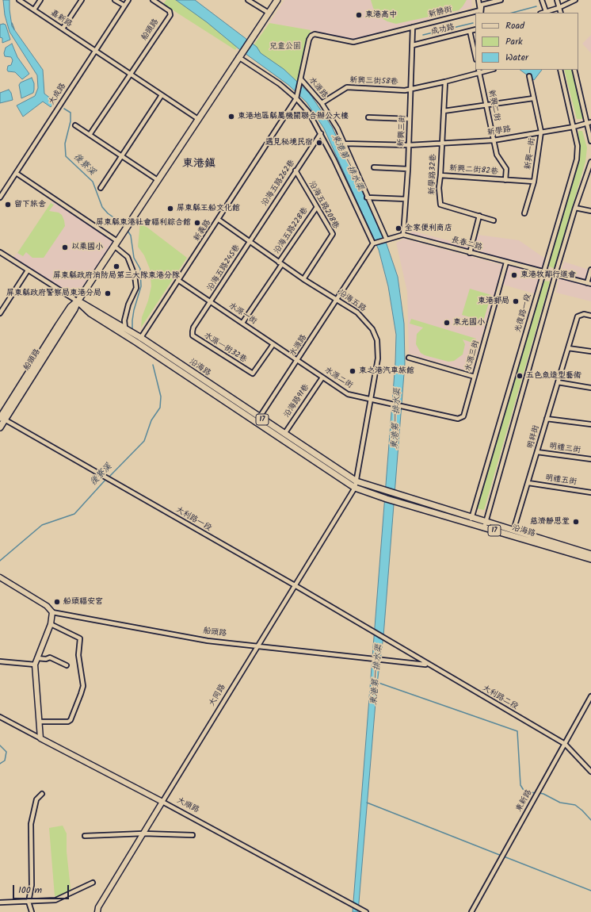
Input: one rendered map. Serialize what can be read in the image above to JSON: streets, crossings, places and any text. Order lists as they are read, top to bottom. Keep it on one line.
{"streets":{"main road":["船頭路","沿海路","17"],"street":["新勝街","嘉新路","成功路","新興三街58巷","水源路","大成路","新興二街","新興三街","新學路","新興一街","新興二街82巷","新學路32巷","沿海五路262巷","沿海五路208巷","新義路","沿海五路228巷","長春二路","沿海五路245巷","沿海五路","光復路一段","水源一街","水源一街32巷","水源三街","水源二街","沿海路91巷","明祥街","明禮三街","明禮五街","大利路一段","大同路","大利路二段","東新路","大順路"]},"crossings":[["新勝街","水源路"],["新勝街","新興三街"],["嘉新路","大成路"],["船頭路","沿海路"],["船頭路","17"],["船頭路","大利路一段"],["船頭路","大同路"],["船頭路","大利路二段"],["成功路","新興三街"],["新興三街58巷","水源路"],["新興三街58巷","新興二街"],["新興三街58巷","新興三街"],["新興三街58巷","新學路32巷"],["水源路","新興三街"],["水源路","新學路"],["水源路","新義路"],["水源路","沿海五路"],["水源路","水源一街"],["水源路","沿海路"],["水源路","水源二街"],["新興二街","新學路"],["新興二街","新興二街82巷"],["新興三街","新學路"],["新興三街","長春二路"],["新學路","新興一街"],["新學路","新學路32巷"],["新學路","光復路一段"],["新興一街","新興二街82巷"],["新興二街82巷","新學路32巷"],["沿海五路262巷","沿海五路208巷"],["沿海五路262巷","沿海五路245巷"],["沿海五路262巷","沿海五路"],["沿海五路208巷","沿海五路228巷"],["沿海五路208巷","沿海五路"],["新義路","沿海五路"],["新義路","水源一街"],["新義路","沿海路"],["新義路","17"],["沿海五路228巷","沿海五路"],["沿海五路228巷","水源一街"],["長春二路","光復路一段"],["長春二路","水源三街"],["沿海五路245巷","沿海五路"],["沿海五路245巷","水源一街"],["沿海五路245巷","水源一街32巷"],["沿海五路","沿海路"],["沿海五路","水源二街"],["沿海五路","大同路"],["光復路一段","沿海路"],["水源一街","水源一街32巷"],["水源一街","水源二街"],["水源三街","水源二街"],["沿海路","沿海路91巷"],["沿海路","17"],["沿海路","明祥街"],["沿海路","大同路"],["水源二街","沿海路91巷"],["明祥街","明禮三街"],["明祥街","明禮五街"],["大利路一段","大同路"],["大利路一段","大利路二段"],["大同路","大順路"],["大利路二段","東新路"]],"districts":["東港鎮"],"water":["東港第一排水渠","後寮溪"],"parks":["兒童公園"],"places":["東港高中","東港地區縣屬機關聯合辦公大樓","遇見秘境民宿","留下旅舍","屏東縣王船文化館","屏東縣東港社會福利綜合館","全家便利商店","以栗國小","屏東縣政府消防局第三大隊東港分隊","東港牧鄰行道會","屏東縣政府警察局東港分局","東港郵局","東光國小","東之港汽車旅館","五色魚造型藝術","慈濟靜思堂","船頭福安宮"],"legend":["Road","Park","Water"],"scale_bar":"100 m"}
